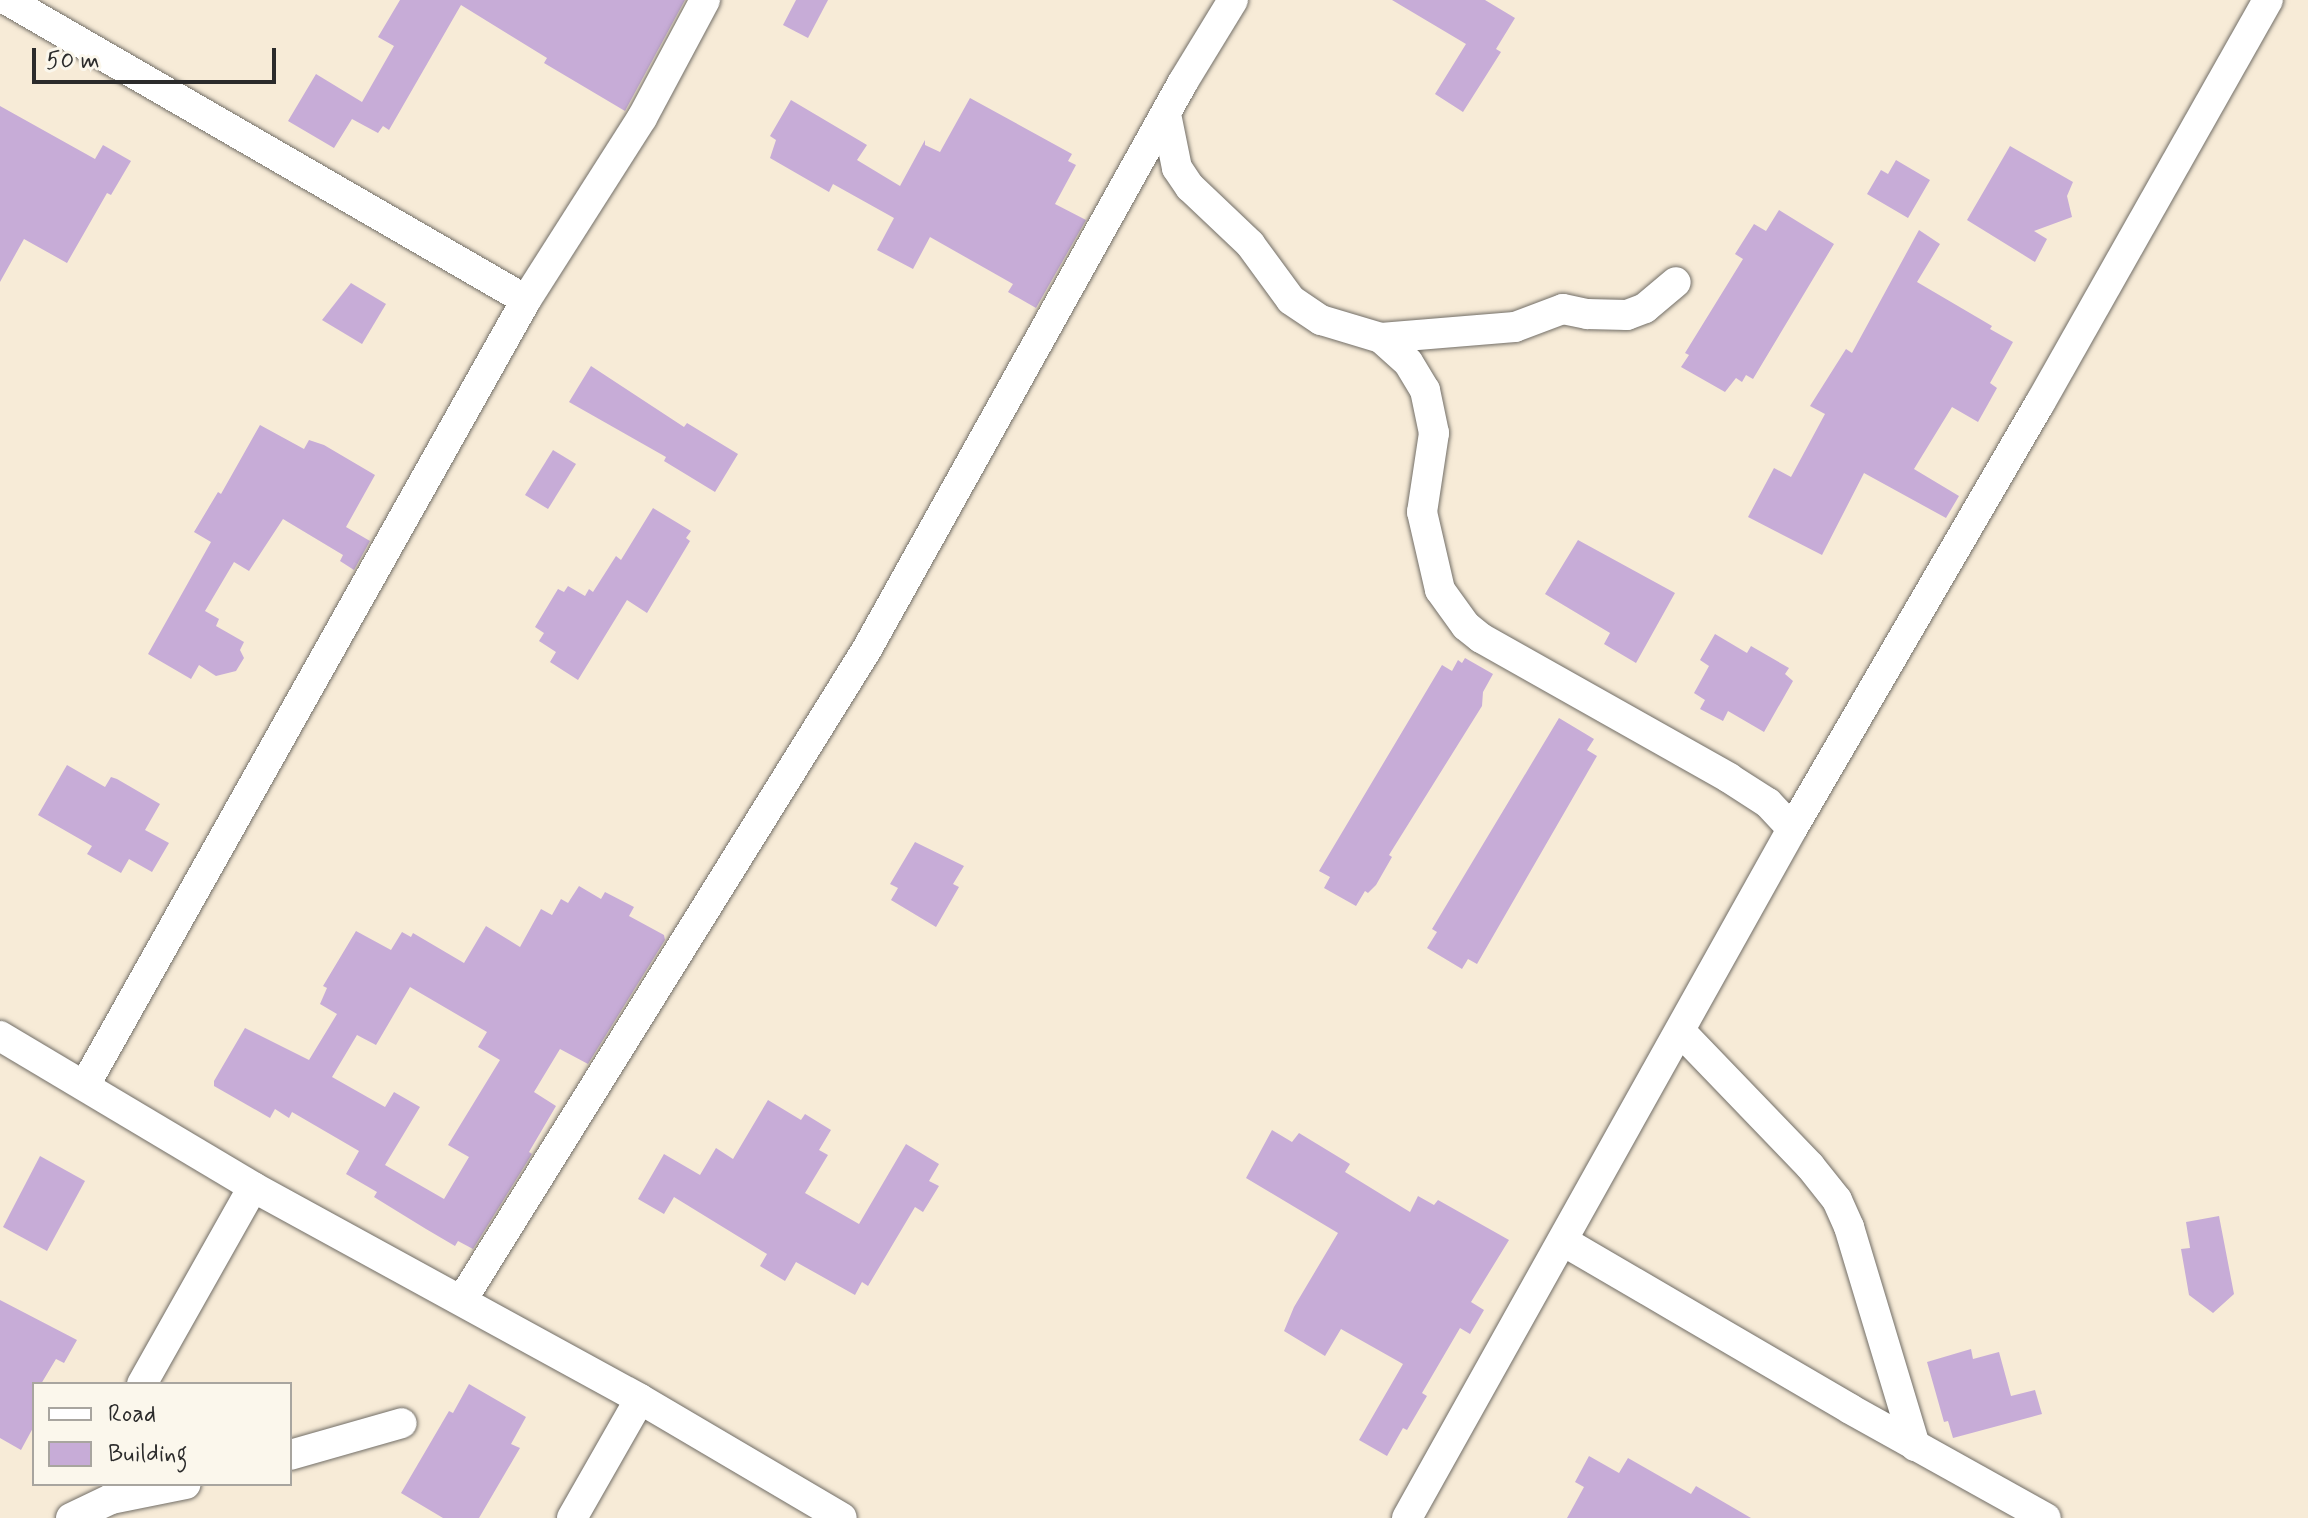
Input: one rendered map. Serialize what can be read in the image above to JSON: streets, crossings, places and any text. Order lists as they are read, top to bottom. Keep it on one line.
{"legend":["Road","Building"],"scale_bar":"50 m"}
